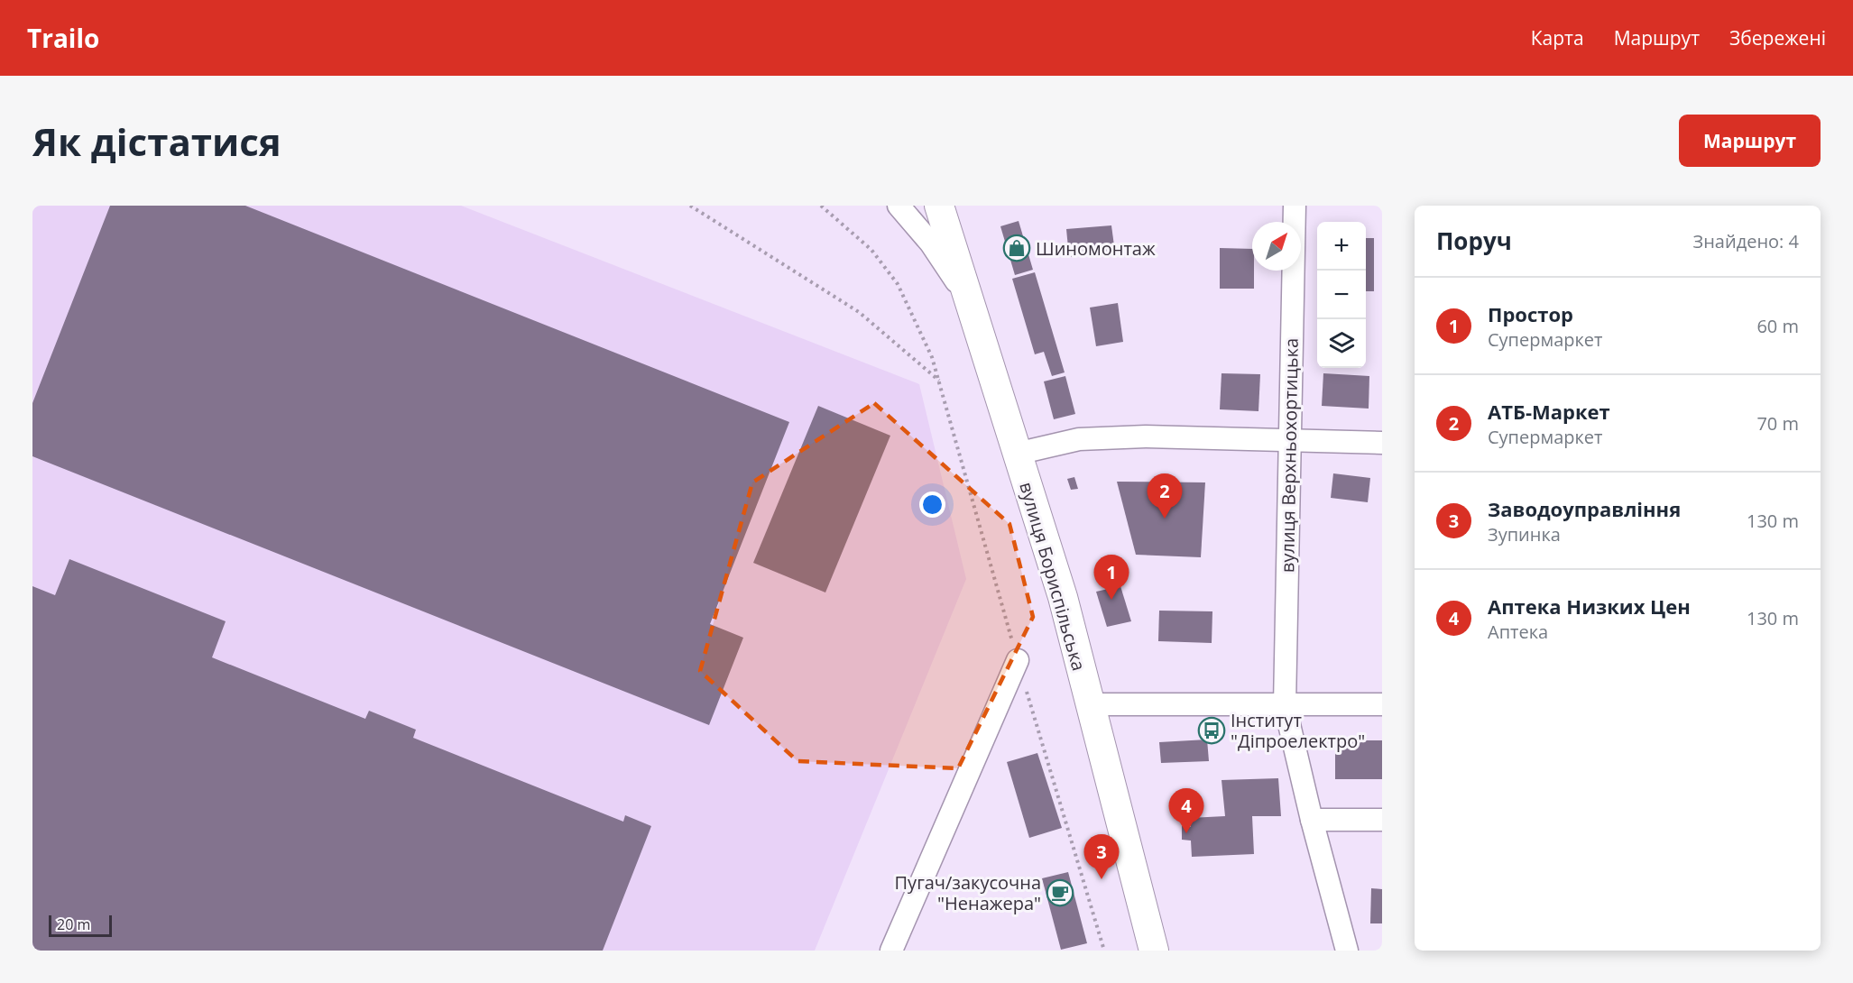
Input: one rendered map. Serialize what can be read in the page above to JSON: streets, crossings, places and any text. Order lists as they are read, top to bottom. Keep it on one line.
{"streets":{"main road":["вулиця Бориспільська"],"street":["вулиця Верхньохортицька"]},"places":{"shop":["Шиномонтаж"],"bus stop":["Інститут \"Діпроелектро\""],"cafe":["Пугач/закусочна \"Ненажера\""]},"scale_bar":"20 m","north":"top right","page":{"header":"Trailo","nav":["Карта","Маршрут","Збережені"],"buttons":"Маршрут","title":"Як дістатися","heading":["Поруч","Знайдено: 4"],"map_buttons":["+","−"],"list":[{"mark":"1","name":"Простор","note":"Супермаркет","value":"60 m"},{"mark":"2","name":"АТБ-Маркет","note":"Супермаркет","value":"70 m"},{"mark":"3","name":"Заводоуправління","note":"Зупинка","value":"130 m"},{"mark":"4","name":"Аптека Низких Цен","note":"Аптека","value":"130 m"}],"pins":["2","1","4","3"],"scale":"20 m"}}
